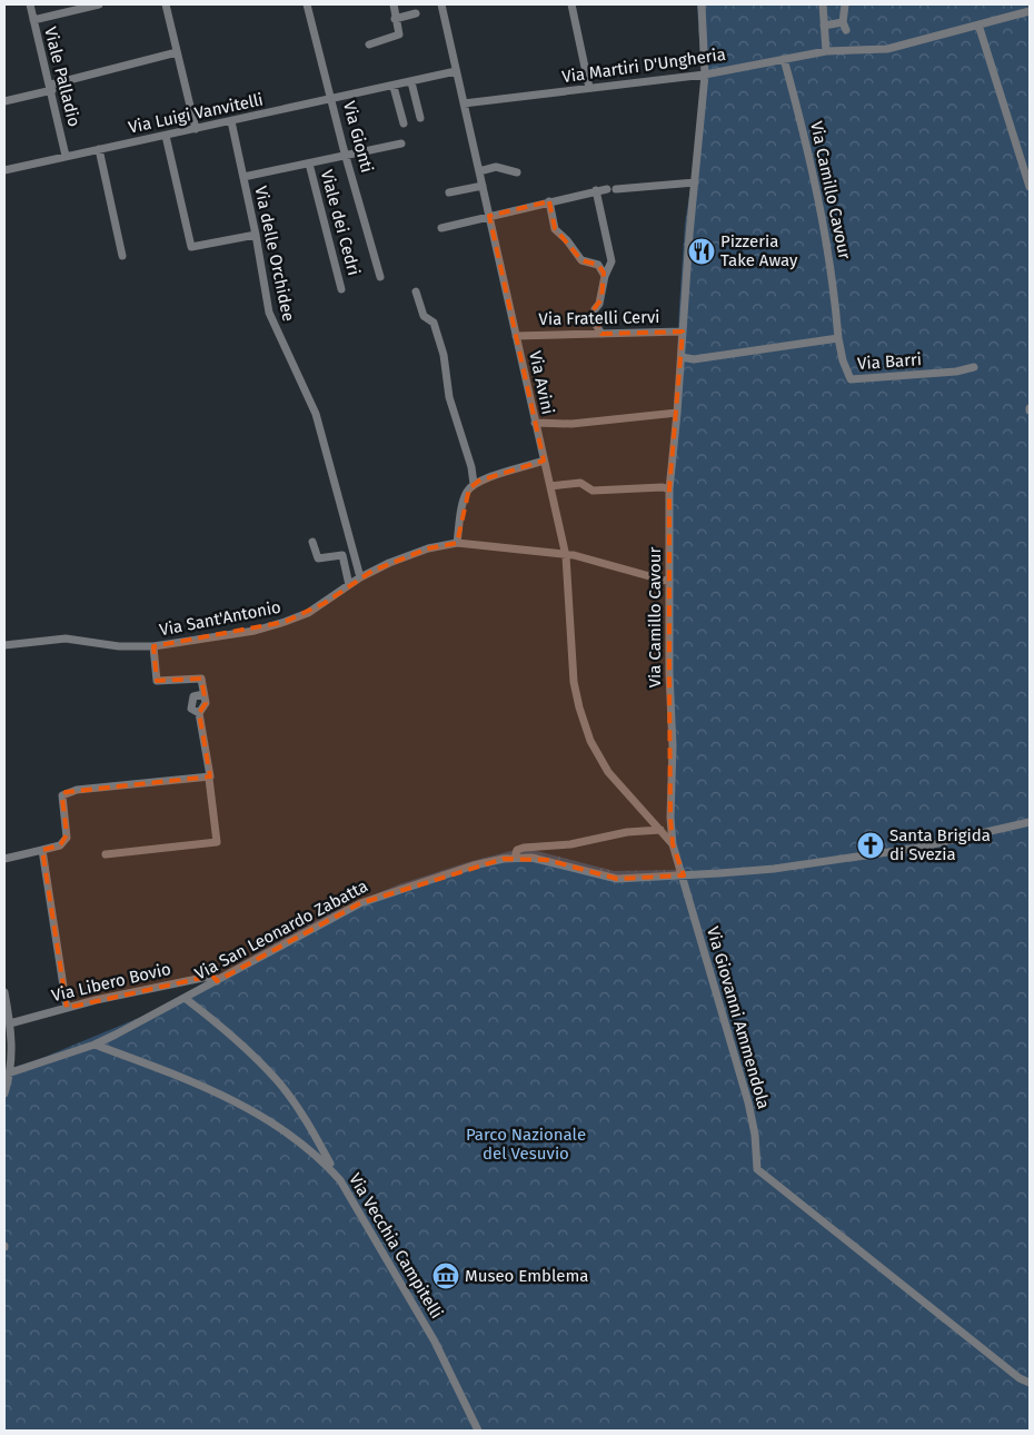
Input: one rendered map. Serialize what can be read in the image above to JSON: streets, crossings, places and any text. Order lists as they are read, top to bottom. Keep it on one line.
{"streets":{"street":["Via Martiri D'Ungheria","Viale Palladio","Via Luigi Vanvitelli","Via Gionti","Via Camillo Cavour","Viale dei Cedri","Via delle Orchidee","Via Fratelli Cervi","Via Barri","Via Avini","Via Sant'Antonio","Via San Leonardo Zabatta","Via Libero Bovio","Via Giovanni Ammendola","Via Vecchia Campitelli"]},"crossings":[["Via Martiri D'Ungheria","Via Camillo Cavour"],["Via Martiri D'Ungheria","Via Avini"],["Viale Palladio","Via Luigi Vanvitelli"],["Via Luigi Vanvitelli","Via Gionti"],["Via Luigi Vanvitelli","Via delle Orchidee"],["Via Luigi Vanvitelli","Via Avini"],["Via Camillo Cavour","Via Fratelli Cervi"],["Via Camillo Cavour","Via Barri"],["Via Camillo Cavour","Via Avini"],["Via Camillo Cavour","Via Sant'Antonio"],["Via Camillo Cavour","Via San Leonardo Zabatta"],["Via Camillo Cavour","Via Giovanni Ammendola"],["Via delle Orchidee","Via Sant'Antonio"],["Via Fratelli Cervi","Via Avini"],["Via Avini","Via Sant'Antonio"],["Via San Leonardo Zabatta","Via Libero Bovio"],["Via San Leonardo Zabatta","Via Giovanni Ammendola"],["Via San Leonardo Zabatta","Via Vecchia Campitelli"]],"parks":["Parco Nazionale del Vesuvio"],"places":{"restaurant":["Pizzeria Take Away"],"church":["Santa Brigida di Svezia"],"museum":["Museo Emblema"]}}
